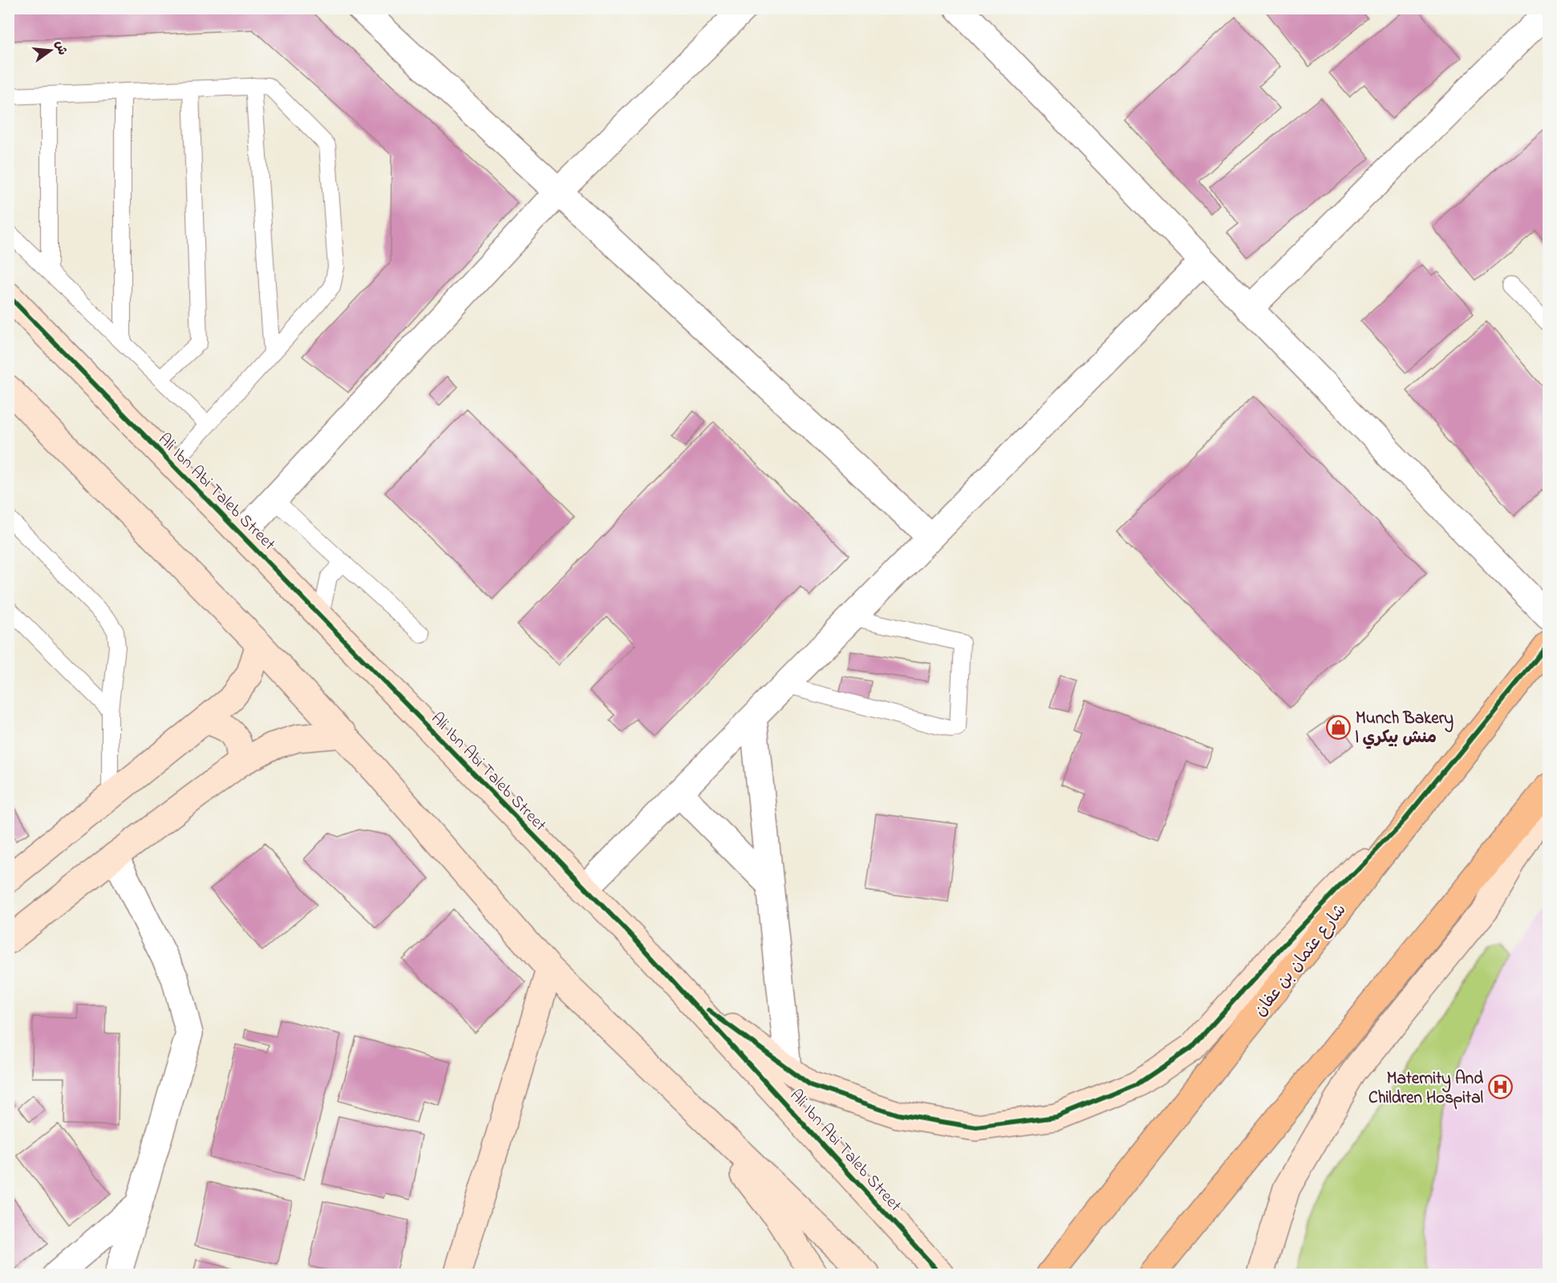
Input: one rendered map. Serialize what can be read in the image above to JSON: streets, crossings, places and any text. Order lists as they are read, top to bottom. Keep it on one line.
{"streets":{"main road":["شارع عثمان بن عفان"],"street":["Ali Ibn Abi Taleb Street"]},"places":{"shop":["Munch Bakery | منش بيكري"],"hospital":["Maternity And Children Hospital"]},"north":"right"}
